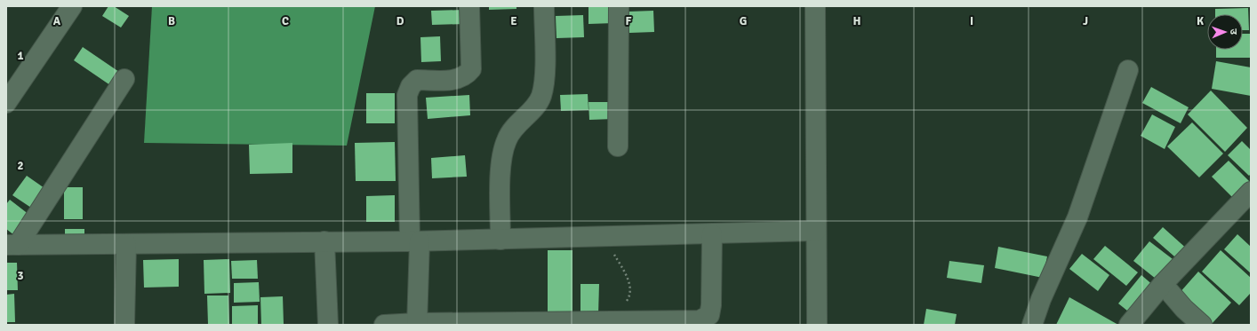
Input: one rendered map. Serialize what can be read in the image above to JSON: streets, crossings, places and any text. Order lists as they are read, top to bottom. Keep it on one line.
{"north":"right","grid":{"columns":["A","B","C","D","E","F","G","H","I","J","K"],"rows":["1","2","3"]}}
